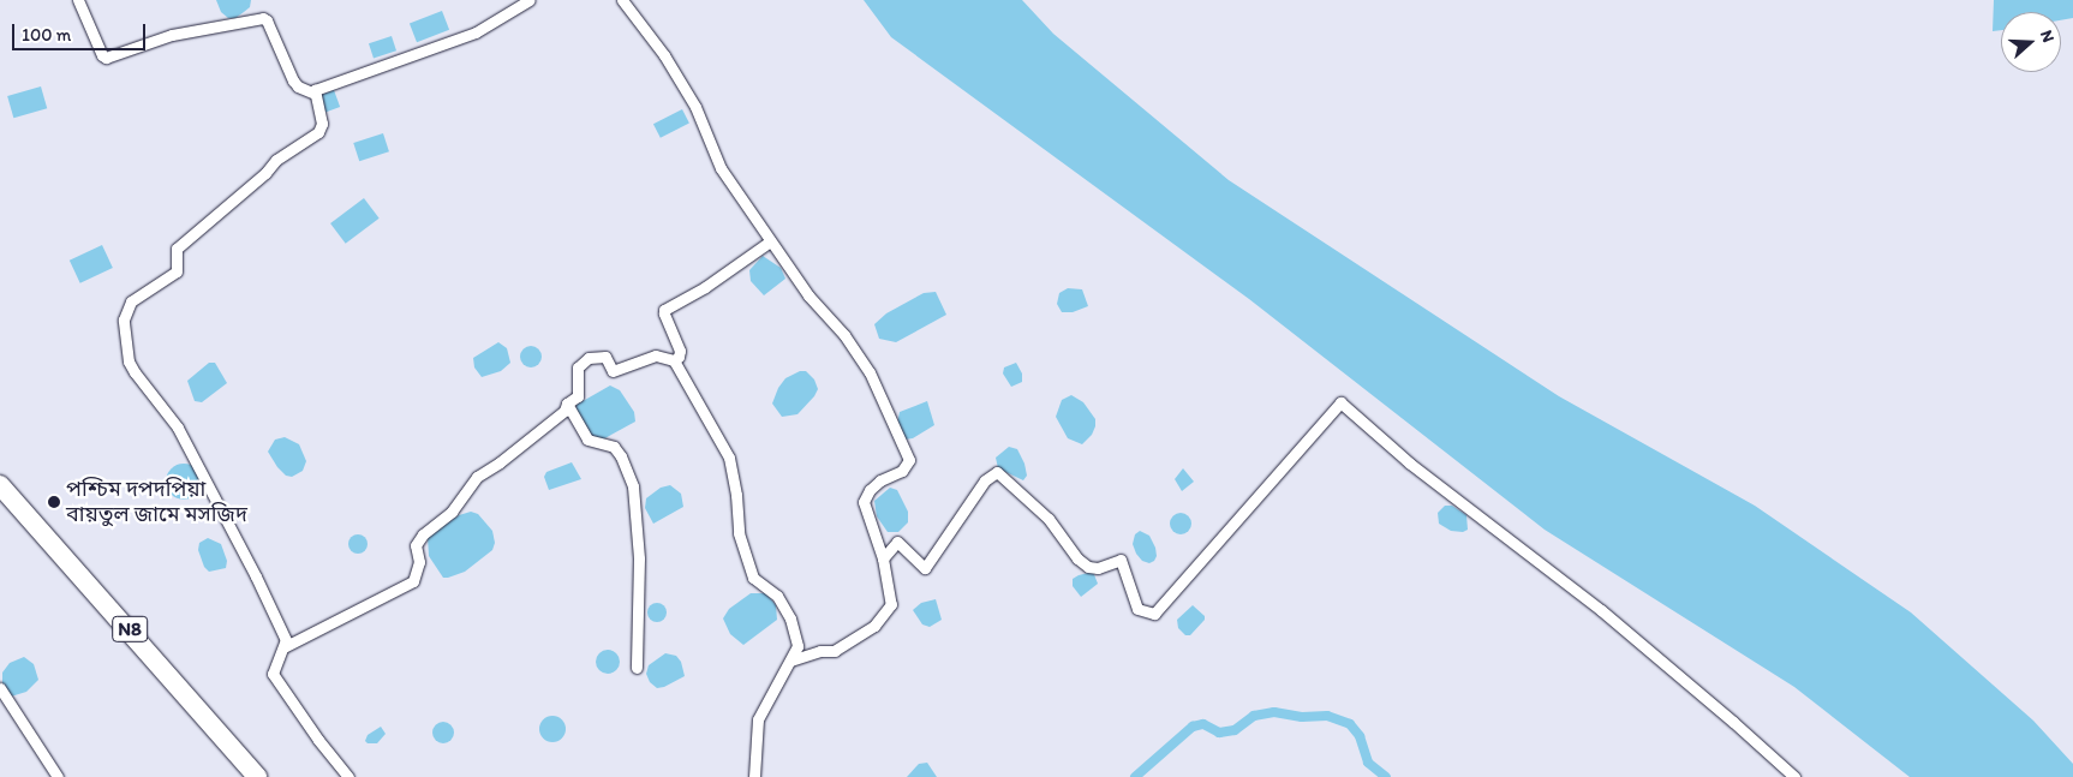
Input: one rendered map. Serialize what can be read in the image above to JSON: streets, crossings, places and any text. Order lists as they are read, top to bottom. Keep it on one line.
{"streets":{"highway":["N8"]},"places":["পশ্চিম দপদপিয়া বায়তুল জামে মসজিদ"],"scale_bar":"100 m","north":"right"}
